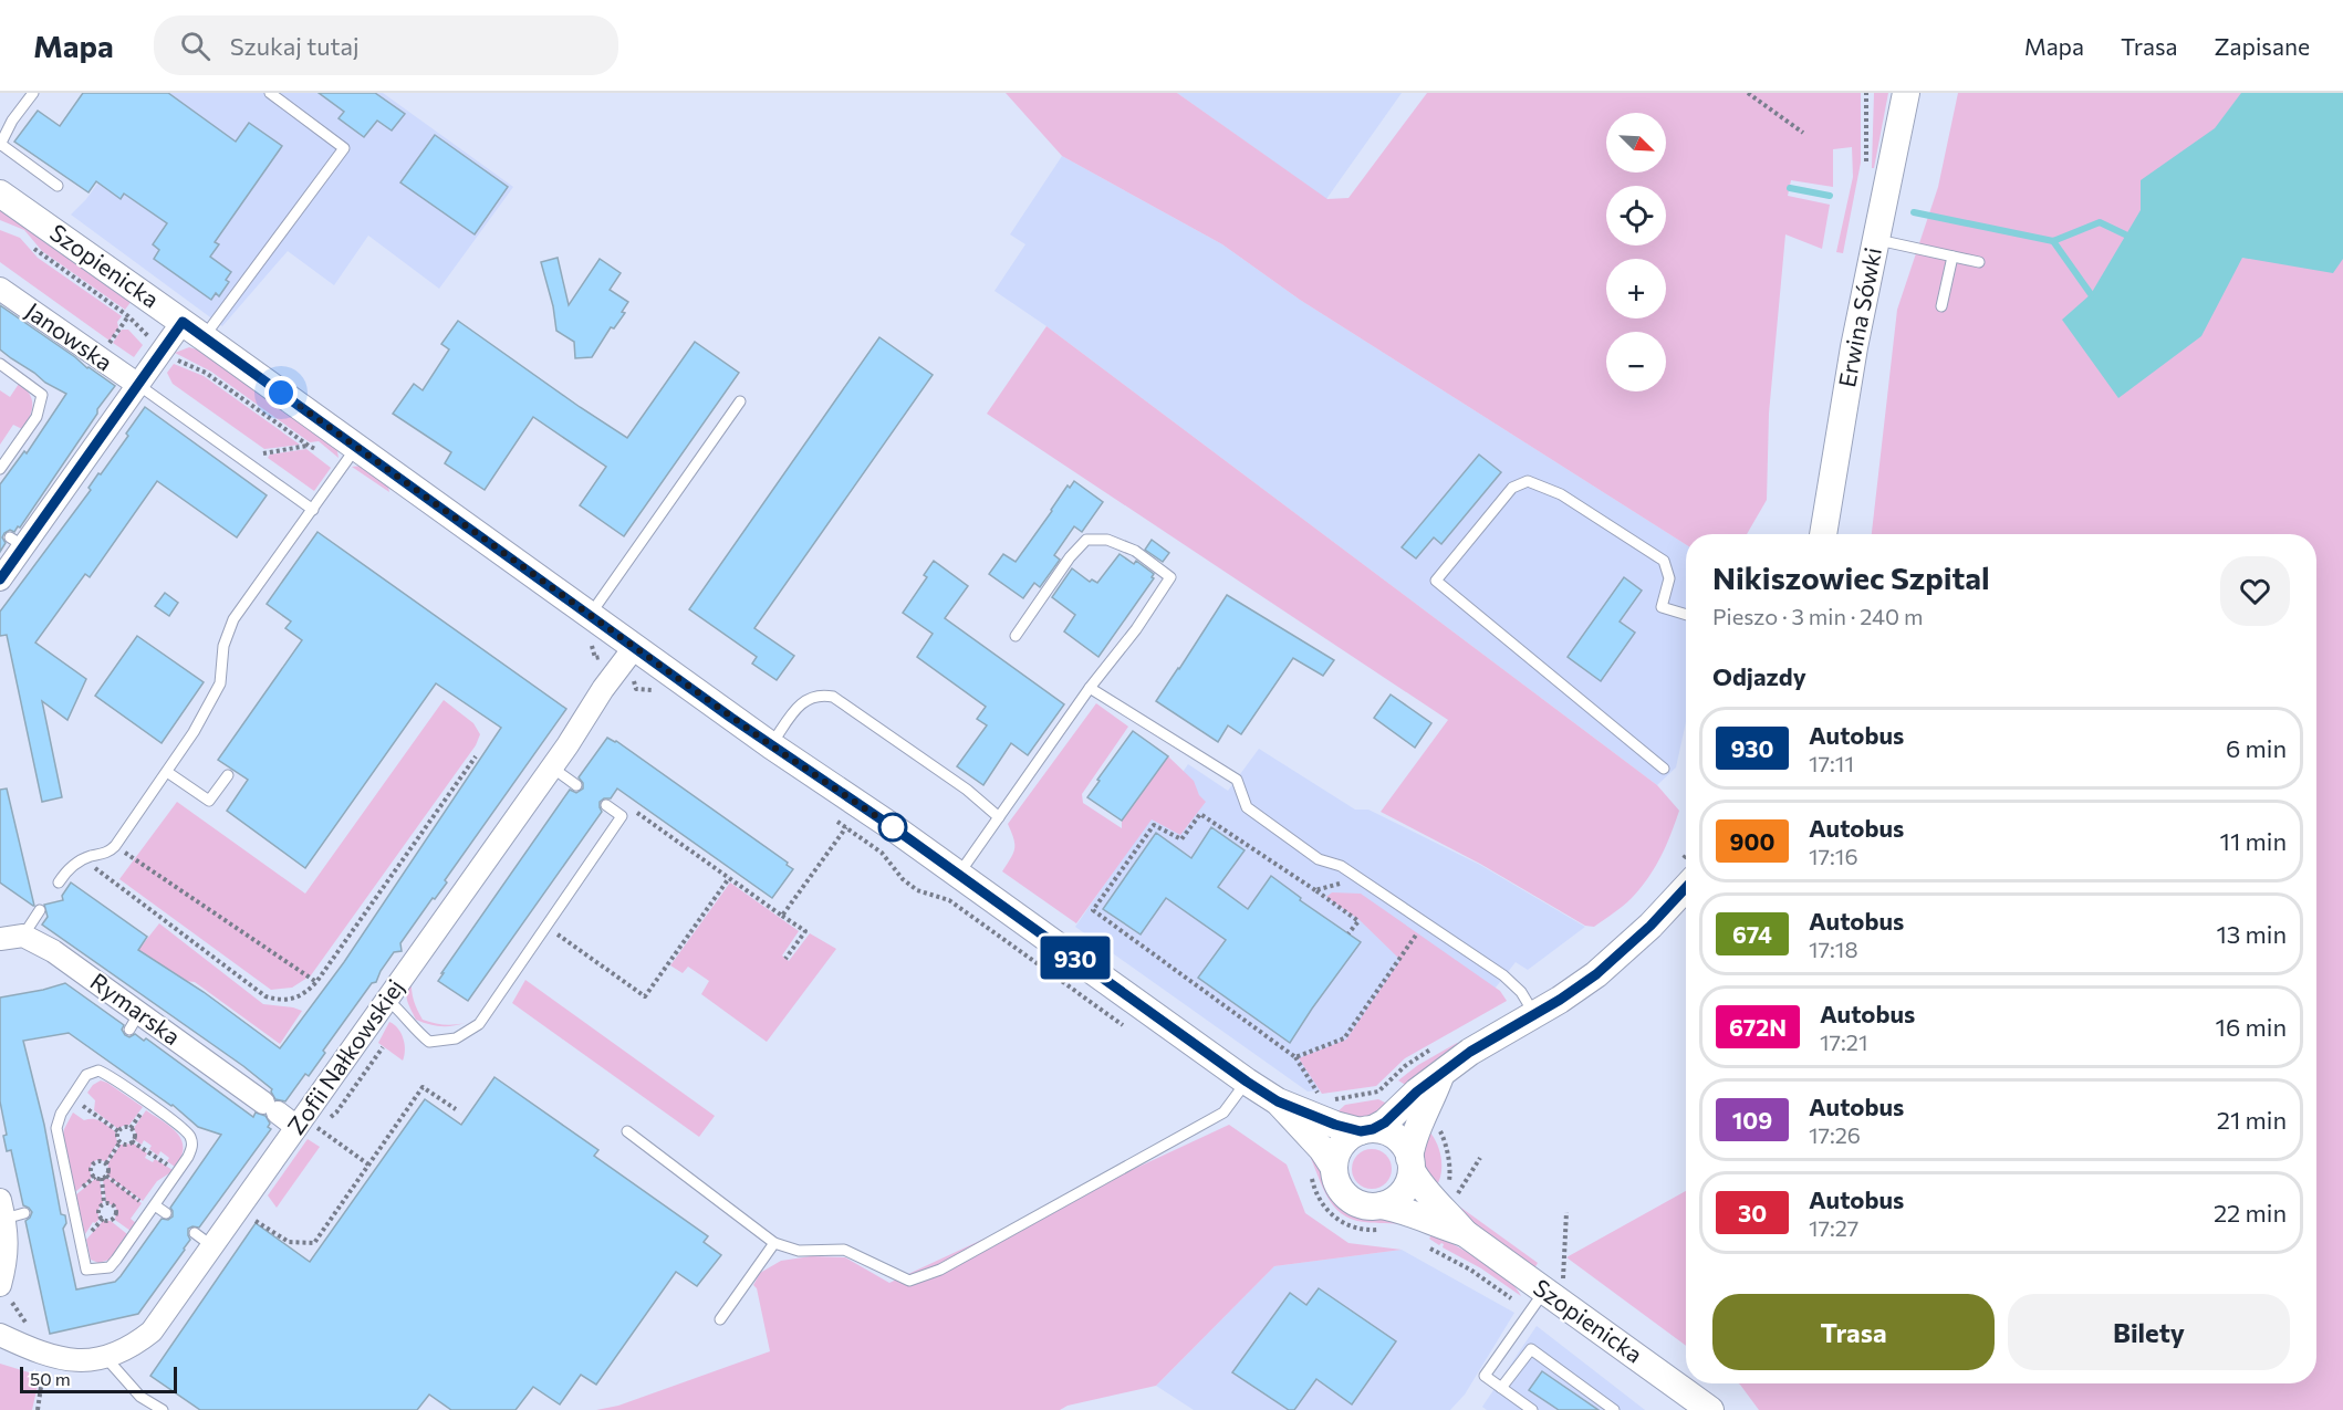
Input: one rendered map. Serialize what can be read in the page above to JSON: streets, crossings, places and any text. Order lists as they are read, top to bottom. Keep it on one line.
{"streets":{"street":["Szopienicka","Erwina Sówki","Janowska","Rymarska","Zofii Nałkowskiej"]},"crossings":[["Szopienicka","Zofii Nałkowskiej"],["Rymarska","Zofii Nałkowskiej"]],"lines":["bus line 930"],"scale_bar":"50 m","north":"bottom right","page":{"header":"Mapa","search":"Szukaj tutaj","nav":["Mapa","Trasa","Zapisane"],"on_map":"930","map_buttons":["+","−"],"heading":[["Nikiszowiec Szpital","Pieszo · 3 min · 240 m"],"Odjazdy"],"list":[{"mark":"930","name":"Autobus","note":"17:11","value":"6 min"},{"mark":"900","name":"Autobus","note":"17:16","value":"11 min"},{"mark":"674","name":"Autobus","note":"17:18","value":"13 min"},{"mark":"672N","name":"Autobus","note":"17:21","value":"16 min"},{"mark":"109","name":"Autobus","note":"17:26","value":"21 min"},{"mark":"30","name":"Autobus","note":"17:27","value":"22 min"}],"buttons":["Trasa","Bilety"],"scale":"50 m"}}
